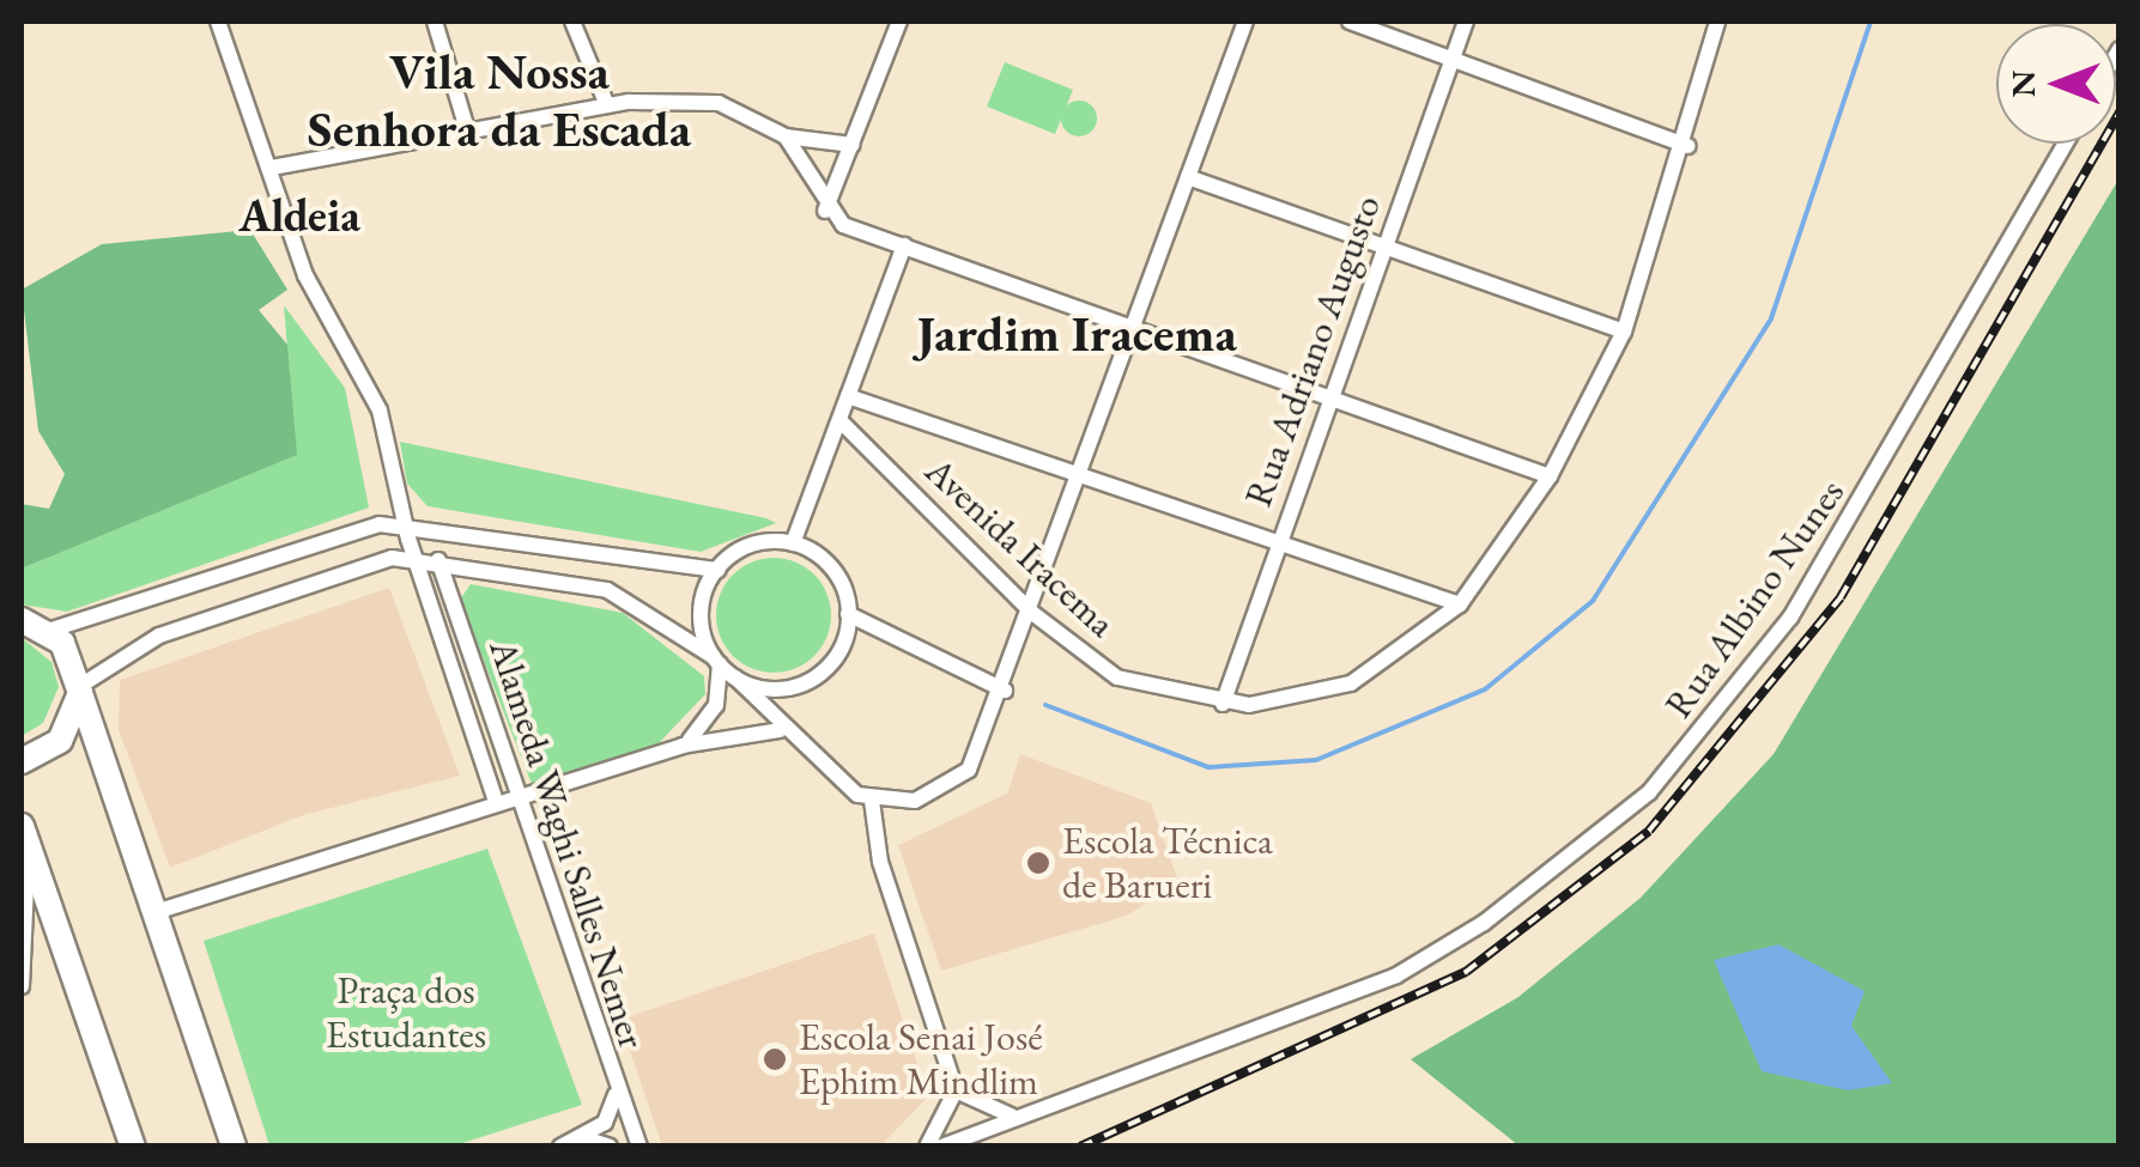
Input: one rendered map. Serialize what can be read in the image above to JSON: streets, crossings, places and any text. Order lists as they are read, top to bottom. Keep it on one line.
{"streets":{"street":["Rua Adriano Augusto","Avenida Iracema","Rua Albino Nunes","Alameda Waghi Salles Nemer"]},"crossings":[["Rua Adriano Augusto","Avenida Iracema"]],"districts":["Vila Nossa Senhora da Escada","Aldeia","Jardim Iracema"],"parks":["Praça dos Estudantes"],"places":["Escola Técnica de Barueri","Escola Senai José Ephim Mindlim"],"north":"left"}
